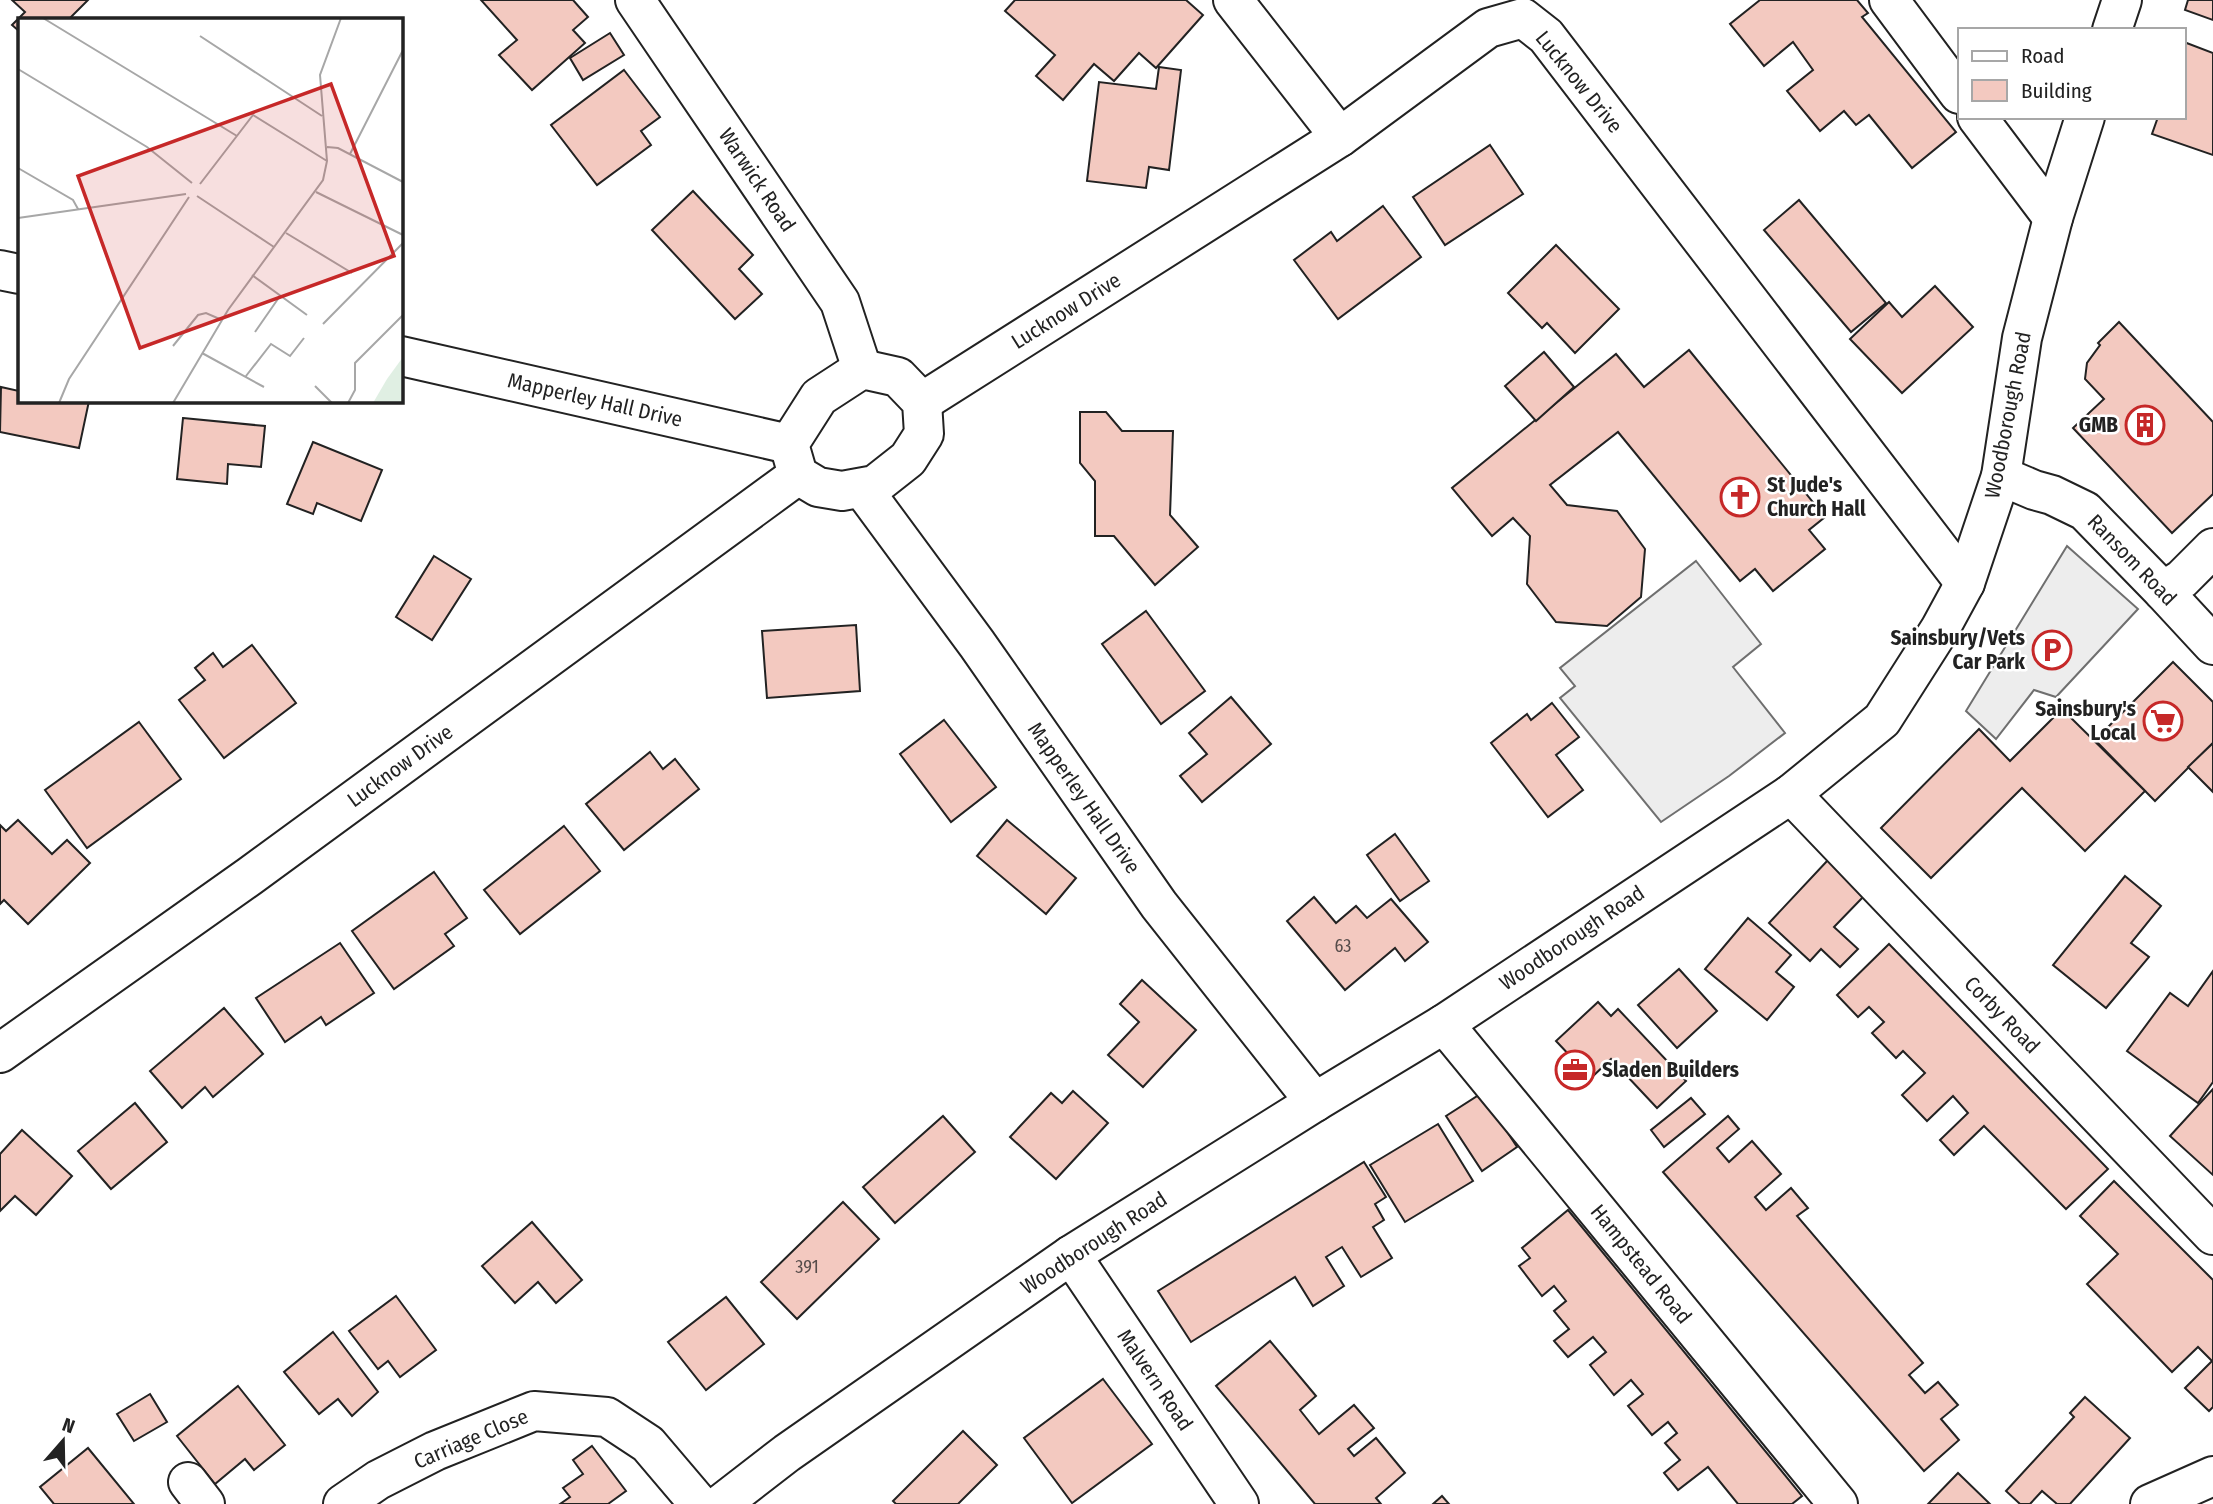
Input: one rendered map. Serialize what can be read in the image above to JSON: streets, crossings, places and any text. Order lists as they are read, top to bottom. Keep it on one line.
{"streets":{"street":["Lucknow Drive","Warwick Road","Mapperley Hall Drive","Woodborough Road","Ransom Road","Corby Road","Hampstead Road","Malvern Road","Carriage Close"]},"crossings":[["Lucknow Drive","Warwick Road"],["Lucknow Drive","Mapperley Hall Drive"],["Lucknow Drive","Woodborough Road"],["Warwick Road","Mapperley Hall Drive"],["Mapperley Hall Drive","Woodborough Road"],["Woodborough Road","Ransom Road"],["Woodborough Road","Corby Road"],["Woodborough Road","Hampstead Road"],["Woodborough Road","Malvern Road"]],"places":{"building":["GMB"],"church":["St Jude's Church Hall"],"parking":["Sainsbury/Vets Car Park"],"supermarket":["Sainsbury's Local"],"office":["Sladen Builders"]},"house_numbers":["63","391"],"legend":["Road","Building"],"north":"top"}
